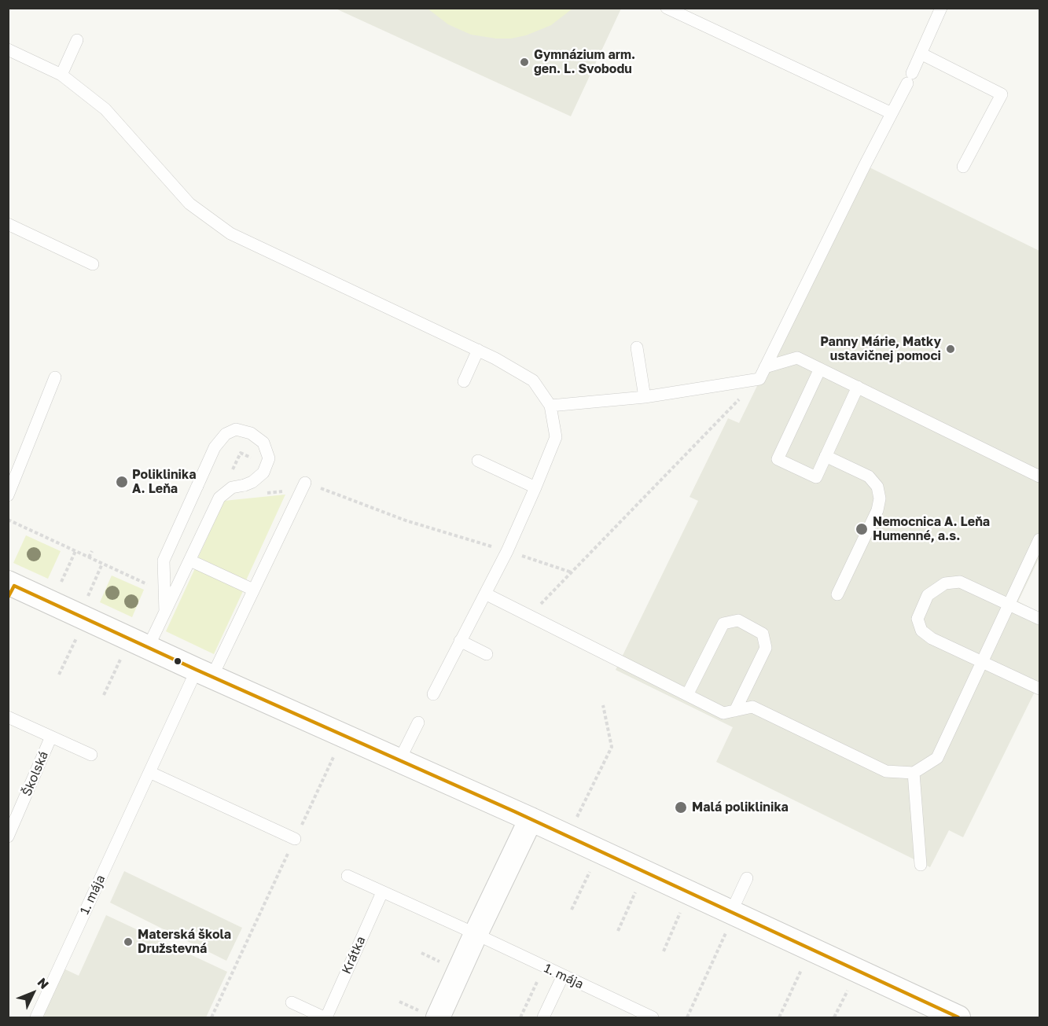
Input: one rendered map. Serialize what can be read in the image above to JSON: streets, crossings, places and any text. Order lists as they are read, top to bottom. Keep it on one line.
{"streets":{"lane":["Školská","1. mája","Krátka"]},"places":["Gymnázium arm. gen. L. Svobodu","Panny Márie, Matky ustavičnej pomoci","Poliklinika A. Leňa","Nemocnica A. Leňa Humenné, a.s.","Malá poliklinika","Materská škola Družstevná"],"north":"top right"}
